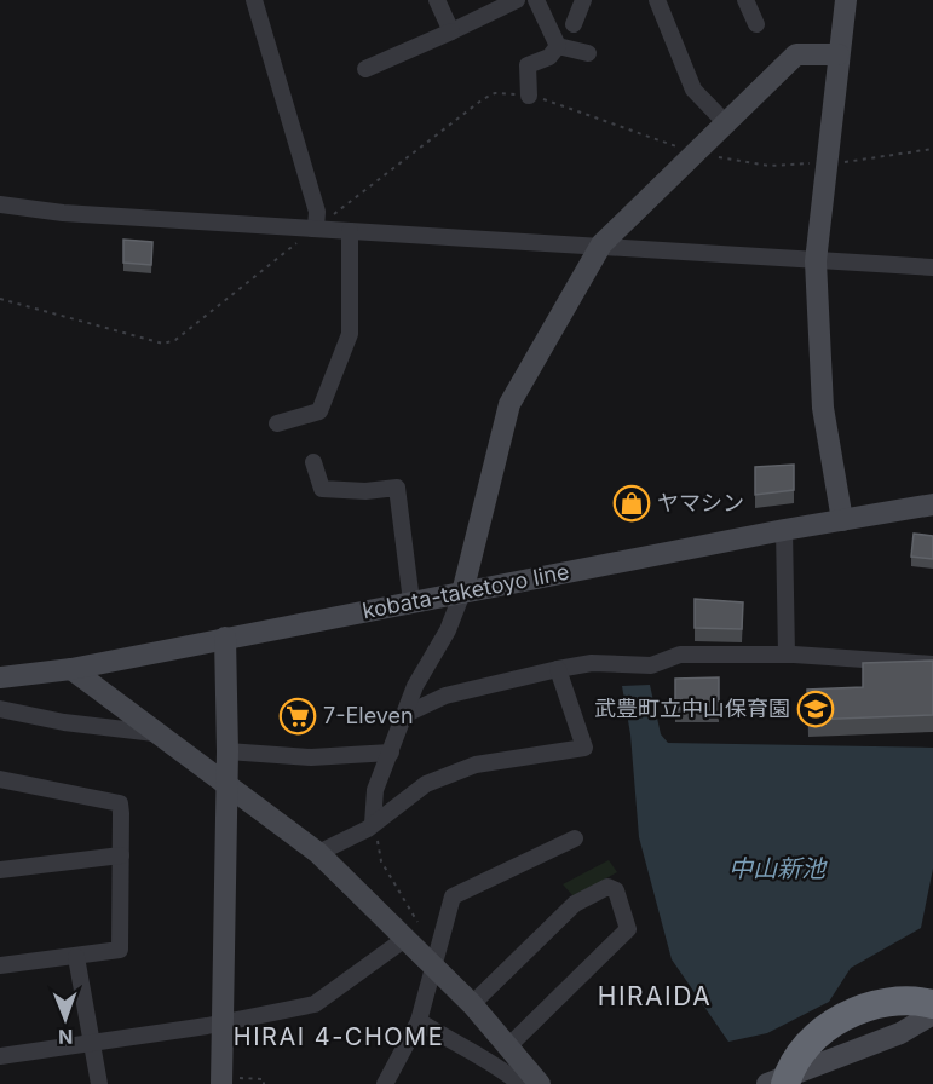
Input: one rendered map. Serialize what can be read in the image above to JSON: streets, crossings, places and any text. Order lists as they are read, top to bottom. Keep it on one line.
{"streets":{"street":["kobata-taketoyo line"]},"districts":["HIRAIDA","HIRAI 4-CHOME"],"water":["中山新池"],"places":{"shop":["ヤマシン"],"school or university":["武豊町立中山保育園"],"supermarket":["7-Eleven"]},"north":"bottom"}
